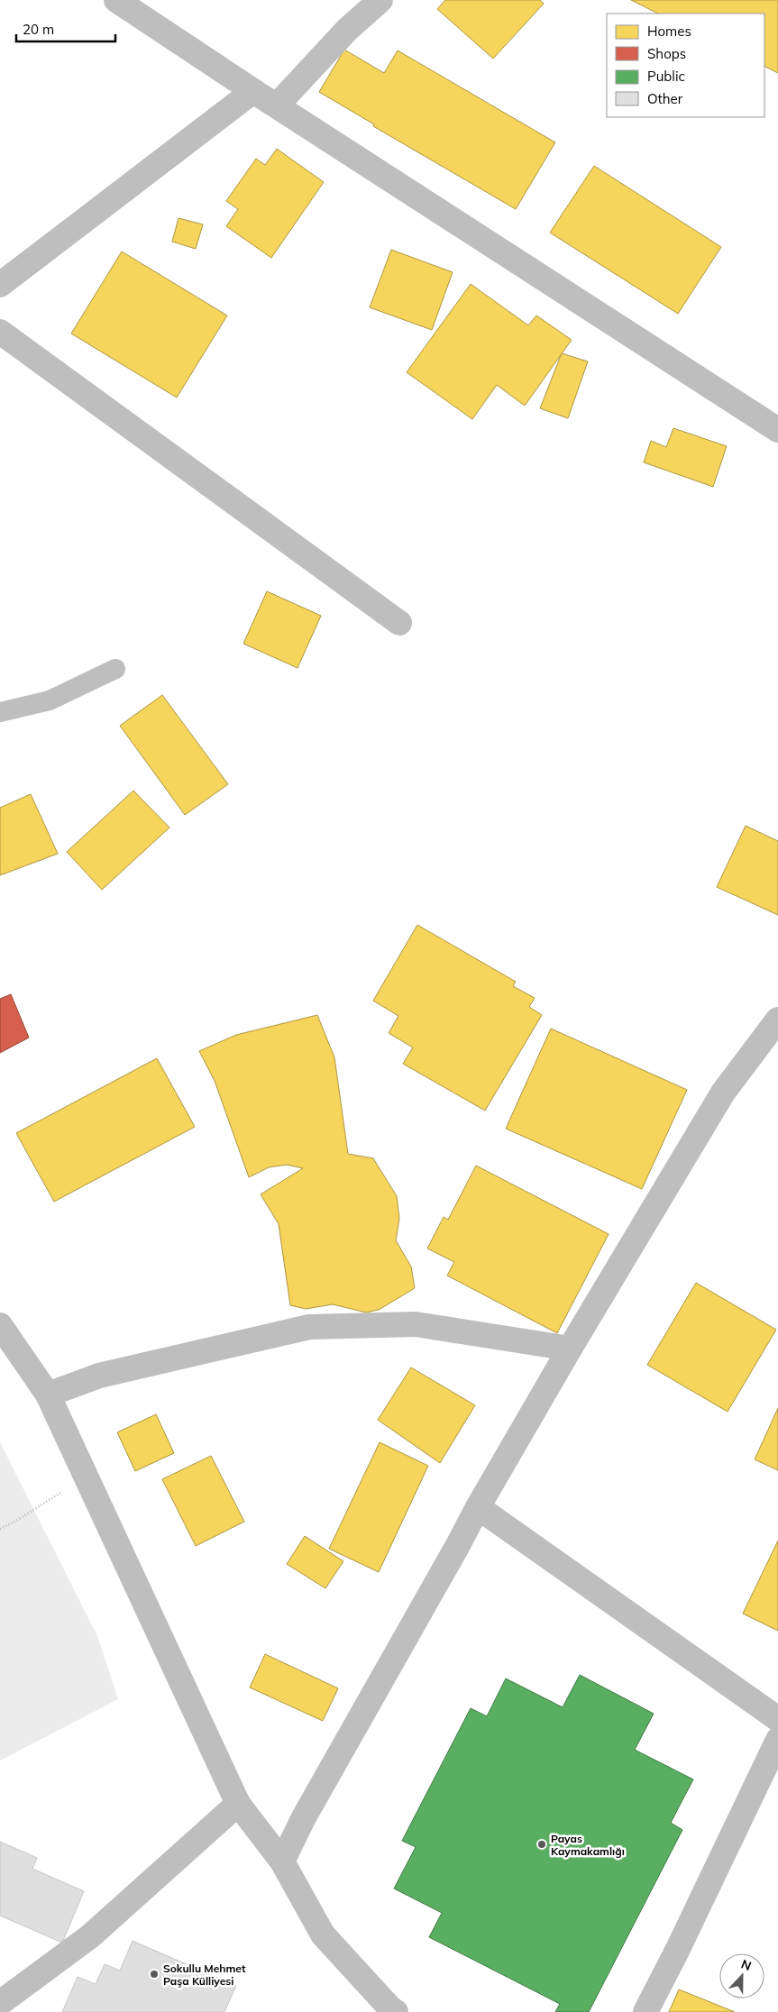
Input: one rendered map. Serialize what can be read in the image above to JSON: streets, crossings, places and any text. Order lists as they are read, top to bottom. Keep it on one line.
{"places":["Payas Kaymakamlığı","Sokullu Mehmet Paşa Külliyesi"],"legend":["Homes","Shops","Public","Other"],"scale_bar":"20 m","north":"top"}
